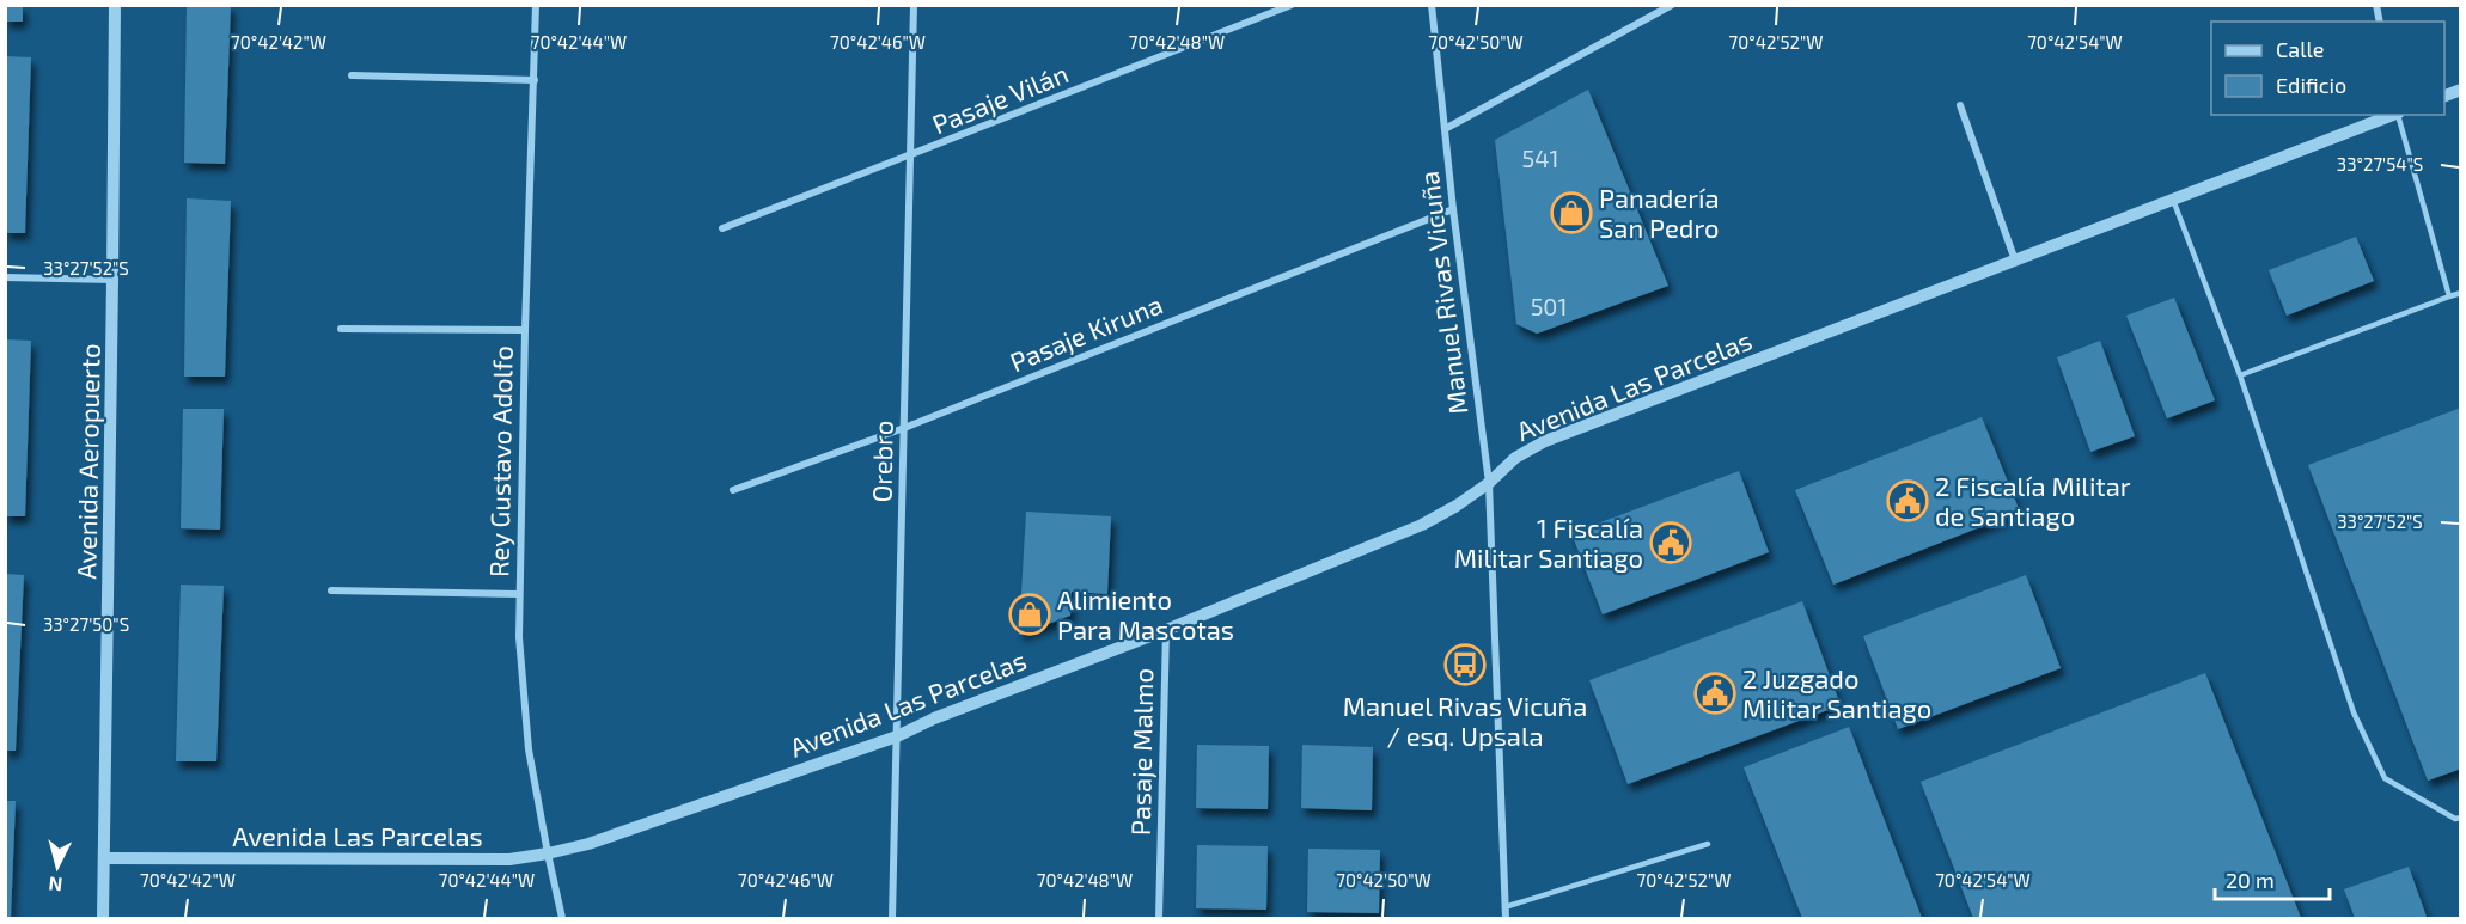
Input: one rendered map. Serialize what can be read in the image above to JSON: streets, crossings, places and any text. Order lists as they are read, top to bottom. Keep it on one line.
{"streets":{"street":["Pasaje Vilán","Manuel Rivas Vicuña","Pasaje Kiruna","Avenida Las Parcelas","Avenida Aeropuerto","Rey Gustavo Adolfo","Orebro","Pasaje Malmo"]},"crossings":[["Pasaje Vilán","Orebro"],["Manuel Rivas Vicuña","Pasaje Kiruna"],["Manuel Rivas Vicuña","Avenida Las Parcelas"],["Pasaje Kiruna","Orebro"],["Avenida Las Parcelas","Avenida Aeropuerto"],["Avenida Las Parcelas","Rey Gustavo Adolfo"],["Avenida Las Parcelas","Orebro"],["Avenida Las Parcelas","Pasaje Malmo"]],"places":{"shop":["Panadería San Pedro","Alimiento Para Mascotas"],"public building":["2 Fiscalía Militar de Santiago","1 Fiscalía Militar Santiago","2 Juzgado Militar Santiago"],"bus stop":["Manuel Rivas Vicuña / esq. Upsala"]},"house_numbers":["541","501"],"legend":["Calle","Edificio"],"scale_bar":"20 m","north":"bottom","coordinates":["70°42'42\"W","70°42'44\"W","70°42'46\"W","70°42'48\"W","70°42'50\"W","70°42'52\"W","70°42'54\"W","33°27'54\"S","33°27'52\"S","33°27'50\"S"]}
